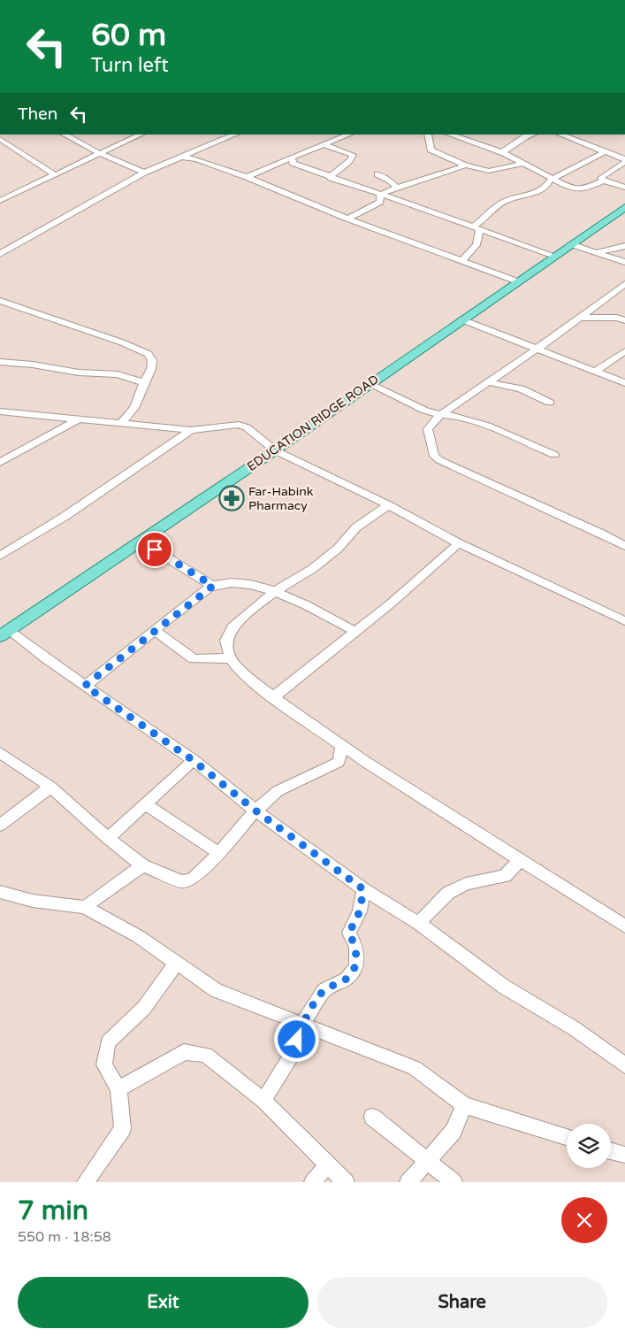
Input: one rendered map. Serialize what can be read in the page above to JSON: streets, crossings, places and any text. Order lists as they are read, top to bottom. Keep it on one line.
{"streets":{"main road":["EDUCATION RIDGE ROAD"]},"places":{"pharmacy":["Far-Habink Pharmacy"]},"page":{"turn":["60 m","Turn left"],"then":"Then","heading":["7 min","550 m · 18:58"],"buttons":["Exit","Share"]}}
